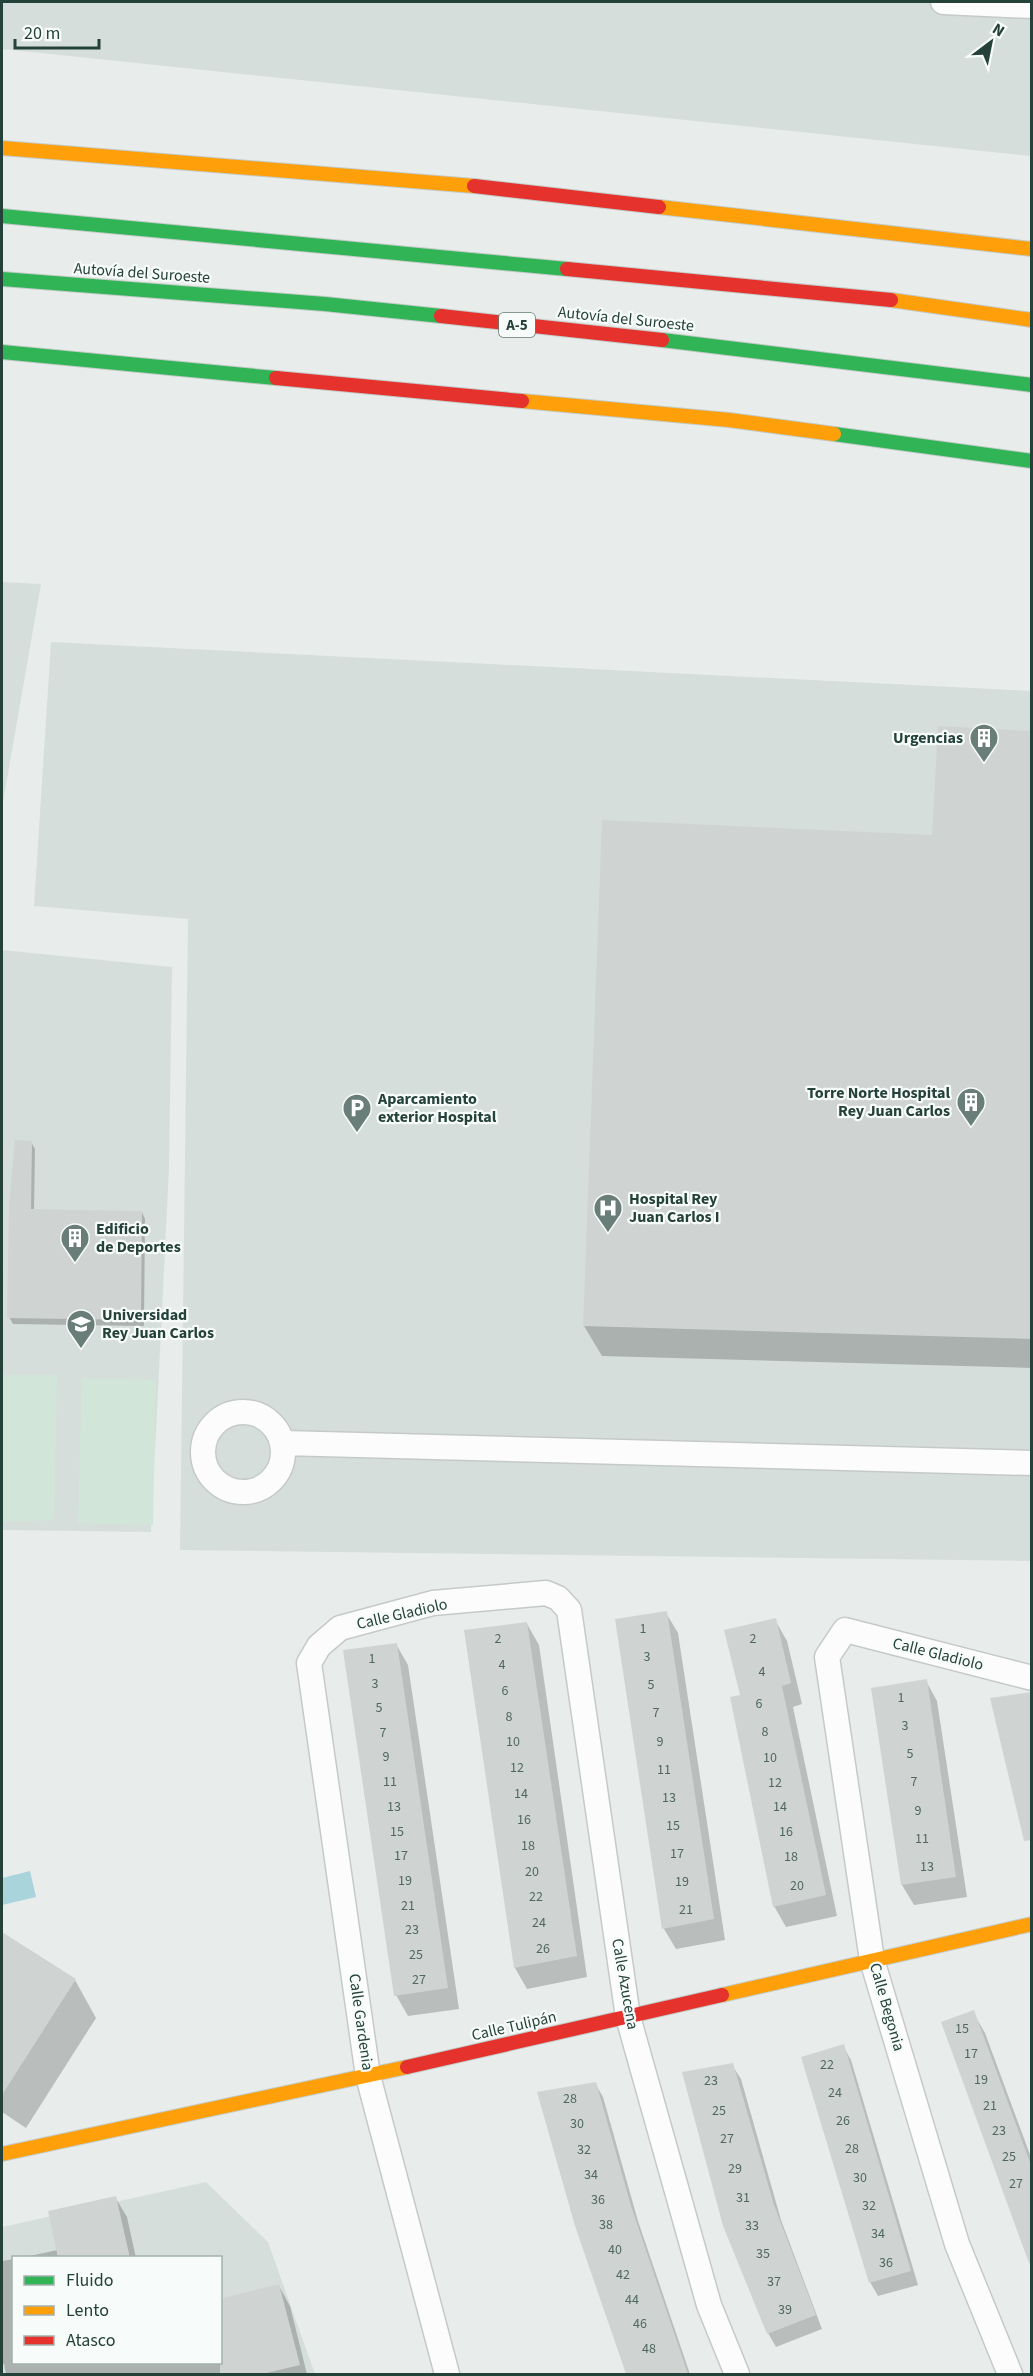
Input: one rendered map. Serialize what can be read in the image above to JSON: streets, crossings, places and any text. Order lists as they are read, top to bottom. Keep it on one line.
{"streets":{"main road":["Autovía del Suroeste","A-5","Calle Tulipán"],"street":["Calle Gladiolo","Calle Azucena","Calle Begonia","Calle Gardenia"]},"crossings":[["Calle Gladiolo","Calle Azucena"],["Calle Gladiolo","Calle Begonia"],["Calle Gladiolo","Calle Gardenia"],["Calle Azucena","Calle Tulipán"],["Calle Begonia","Calle Tulipán"],["Calle Gardenia","Calle Tulipán"]],"places":{"building":["Urgencias","Torre Norte Hospital Rey Juan Carlos","Edificio de Deportes"],"parking":["Aparcamiento exterior Hospital"],"hospital":["Hospital Rey Juan Carlos I"],"school or university":["Universidad Rey Juan Carlos"]},"house_numbers":["1","2","2","3","1","4","4","3","5","6","1","6","5","7","8","3","8","7","10","9","5","9","10","12","11","11","7","12","14","13","13","14","9","16","15","15","16","11","18","17","17","18","13","20","19","19","20","22","21","21","24","23","26","25","27","15","17","22","19","23","24","28","21","25","26","30","23","27","28","32","25","29","34","30","27","31","36","32","38","33","34","40","35","36","42","37","44","39","46","48"],"legend":["Fluido","Lento","Atasco"],"scale_bar":"20 m","north":"top right"}
